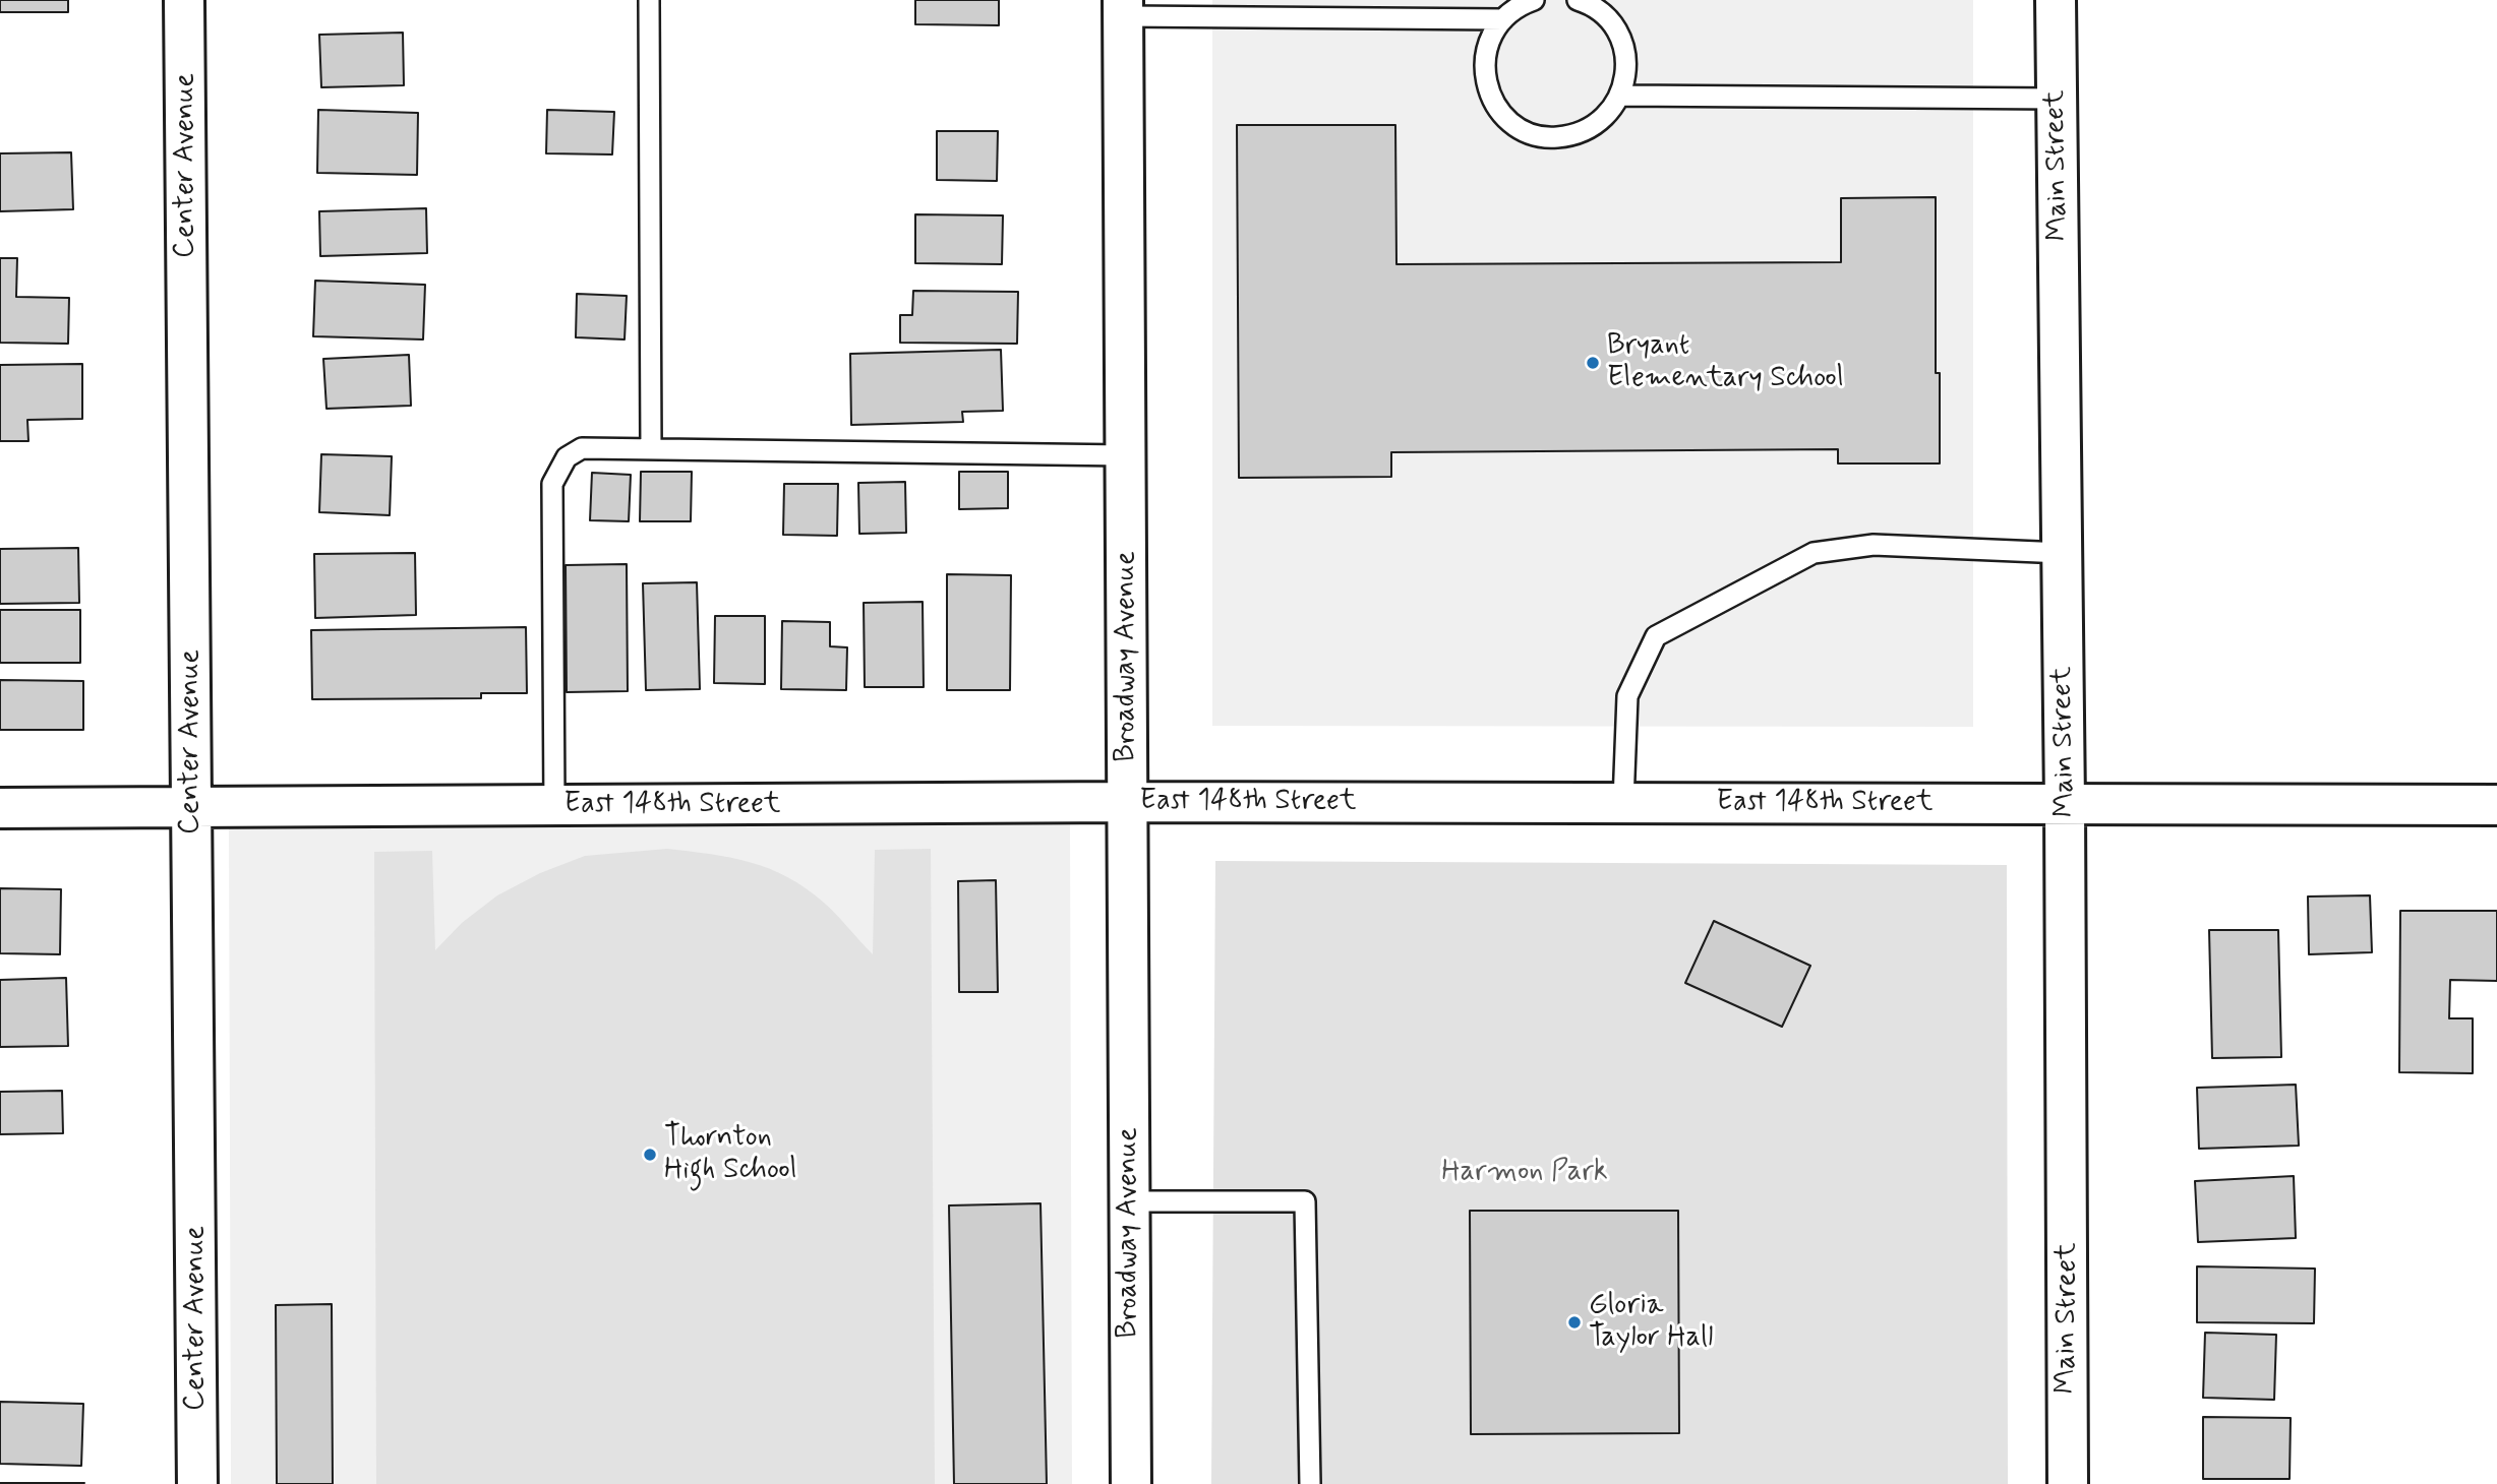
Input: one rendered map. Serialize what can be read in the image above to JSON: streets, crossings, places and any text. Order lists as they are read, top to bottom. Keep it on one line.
{"streets":{"street":["Center Avenue","Main Street","Broadway Avenue","East 148th Street"]},"crossings":[["Center Avenue","East 148th Street"],["Main Street","East 148th Street"],["Broadway Avenue","East 148th Street"]],"parks":["Harmon Park"],"places":["Bryant Elementary School","Thornton High School","Gloria Taylor Hall"]}
